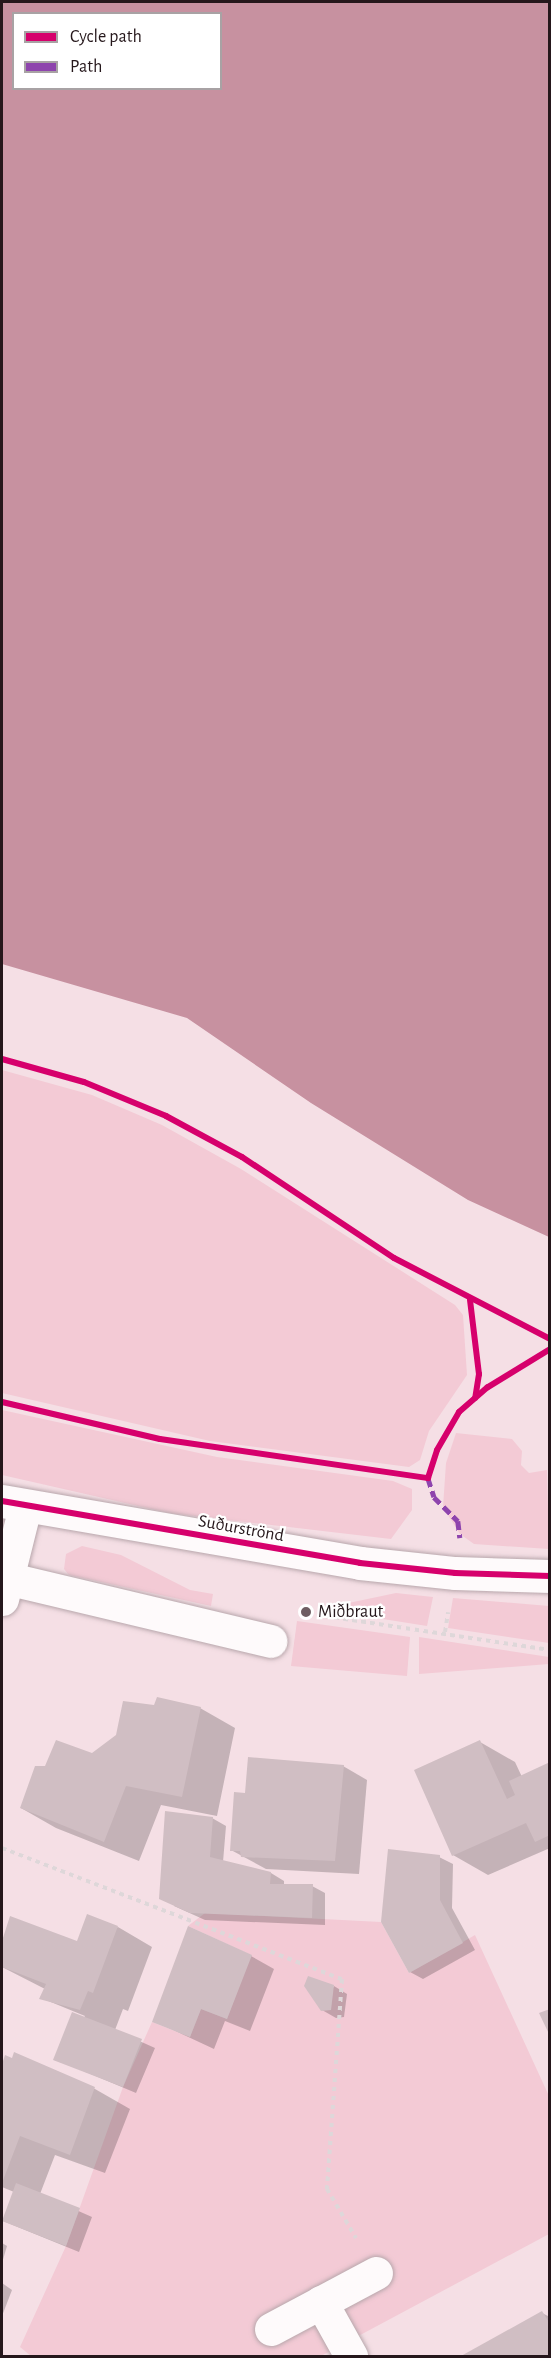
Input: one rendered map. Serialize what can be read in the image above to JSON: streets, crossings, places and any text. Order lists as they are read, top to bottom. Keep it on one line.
{"streets":{"street":["Suðurströnd"]},"places":["Miðbraut"],"legend":["Cycle path","Path"]}
